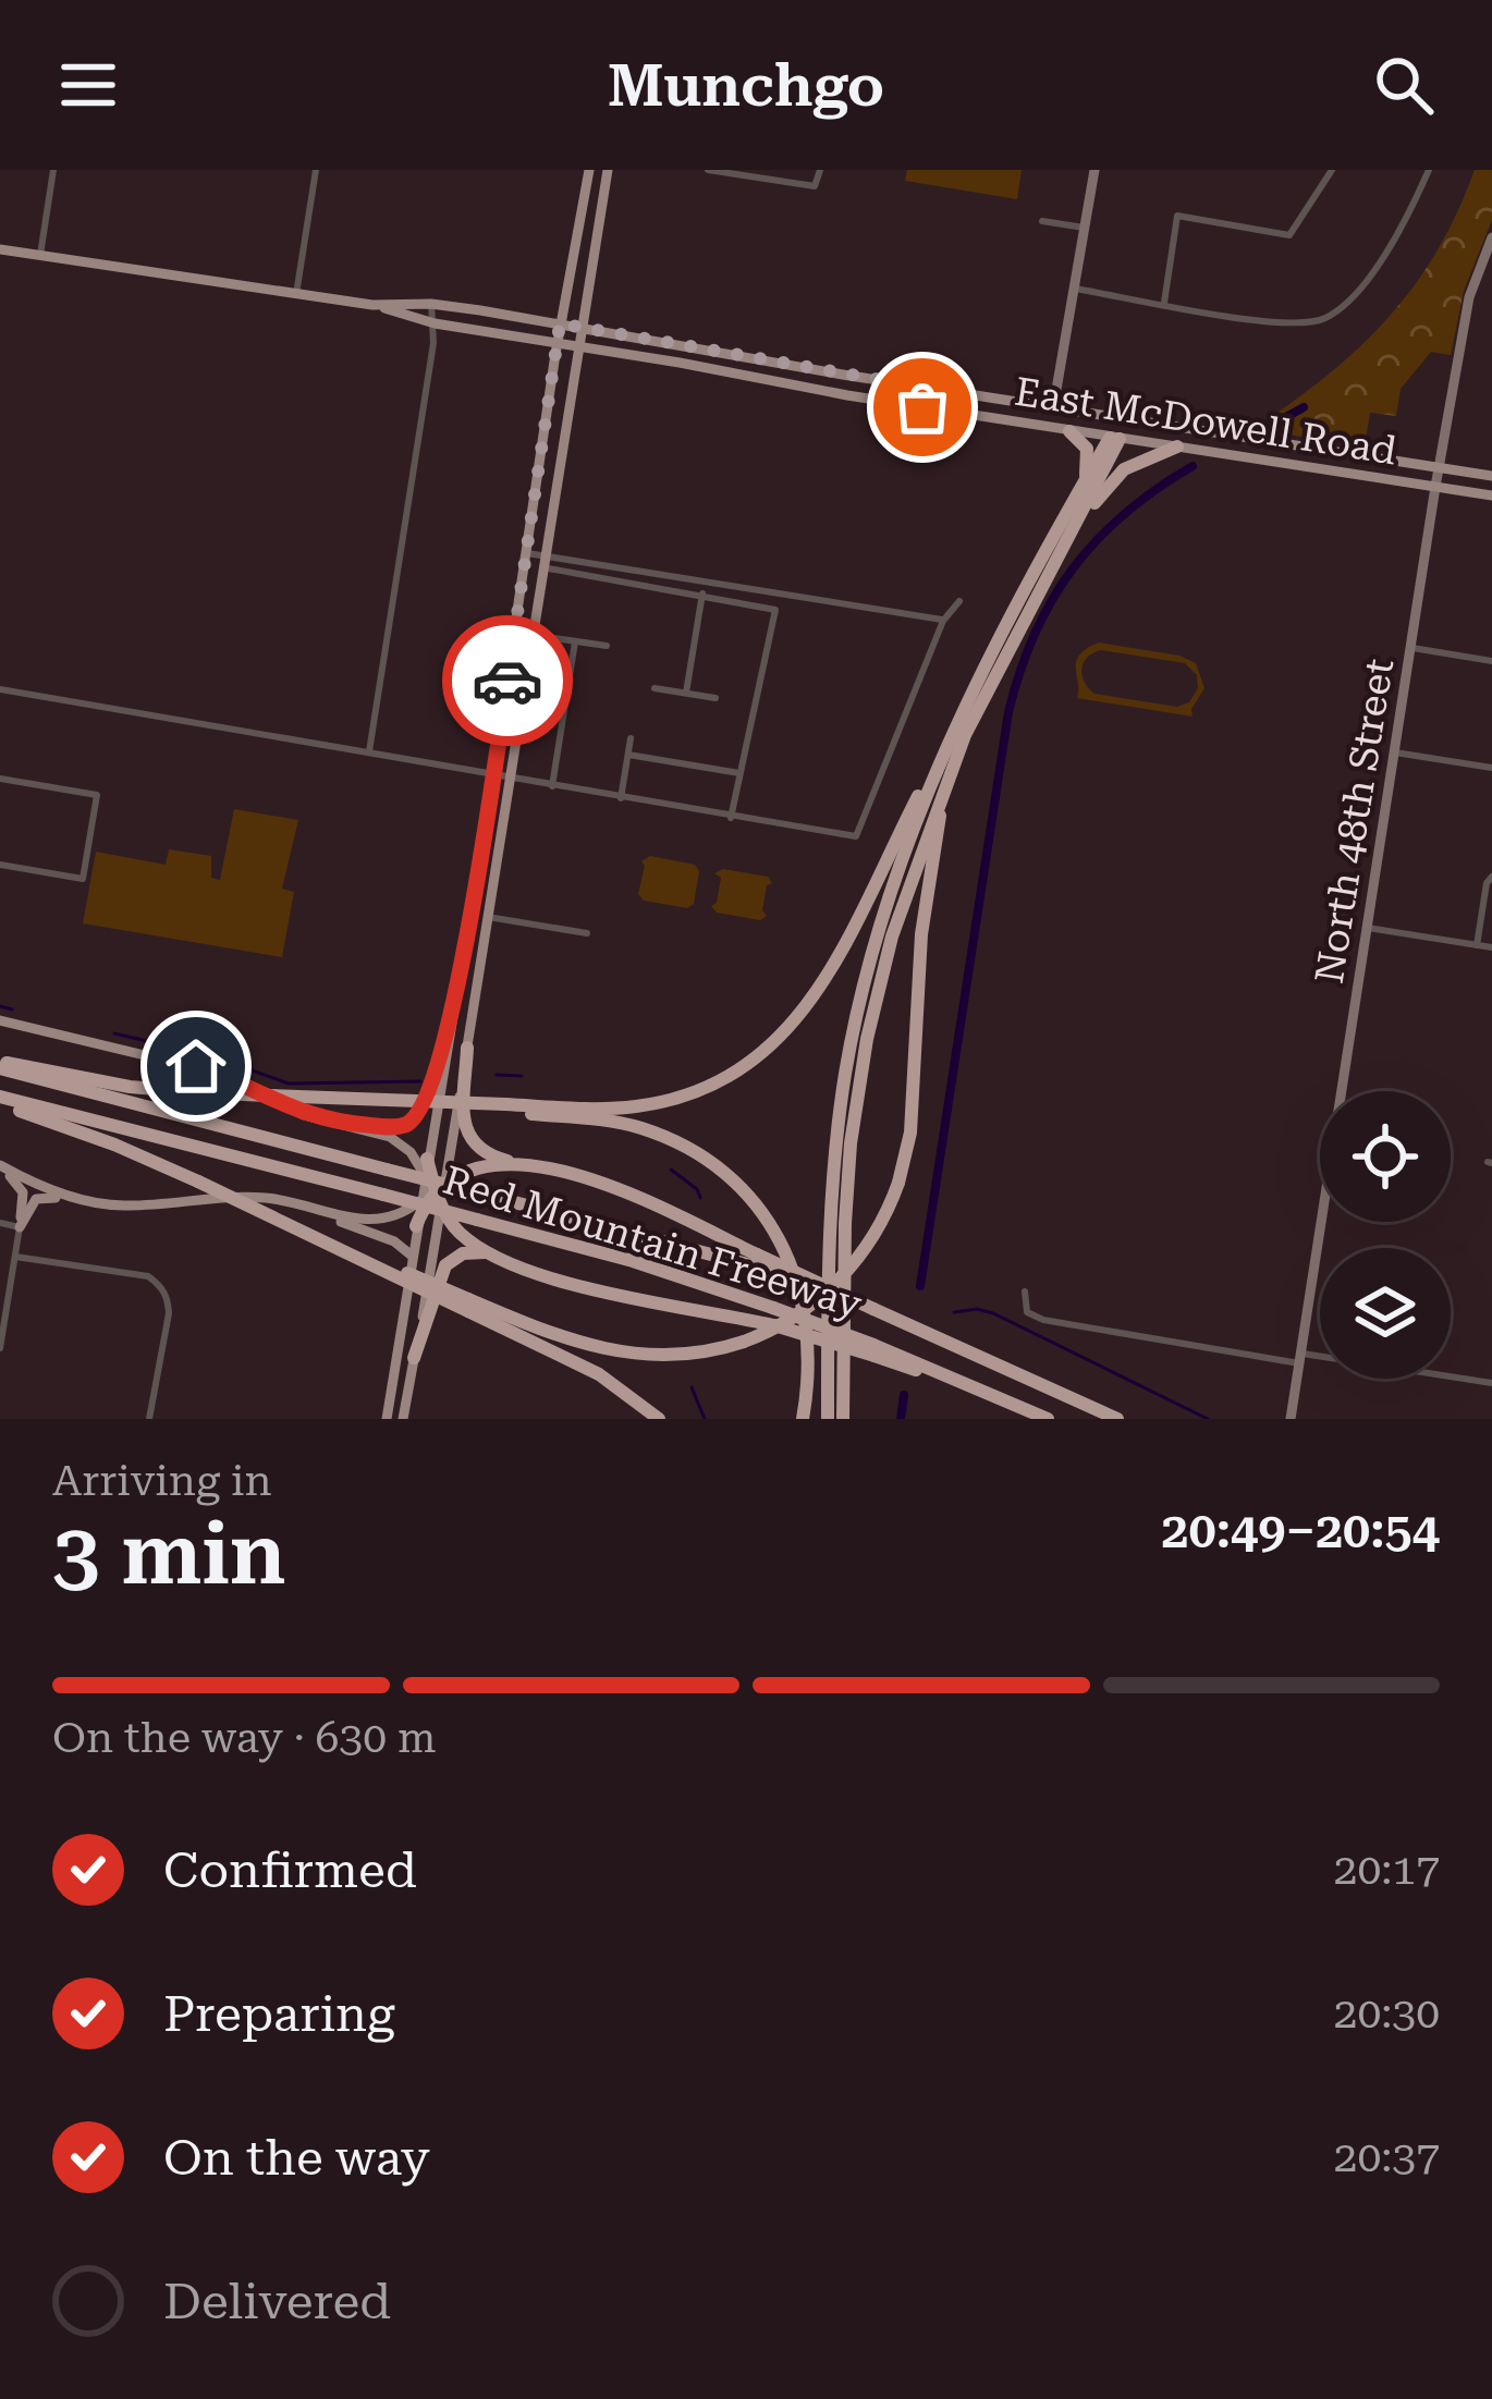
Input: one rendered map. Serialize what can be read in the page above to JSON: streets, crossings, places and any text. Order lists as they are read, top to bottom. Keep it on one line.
{"streets":{"highway":["Red Mountain Freeway"],"main road":["East McDowell Road"],"street":["North 48th Street"]},"crossings":[["East McDowell Road","North 48th Street"]],"page":{"header":"Munchgo","heading":["3 min","Arriving in","20:49–20:54"],"bar":"On the way · 630 m","list":[["Confirmed","20:17"],["Preparing","20:30"],["On the way","20:37"],"Delivered"]}}
